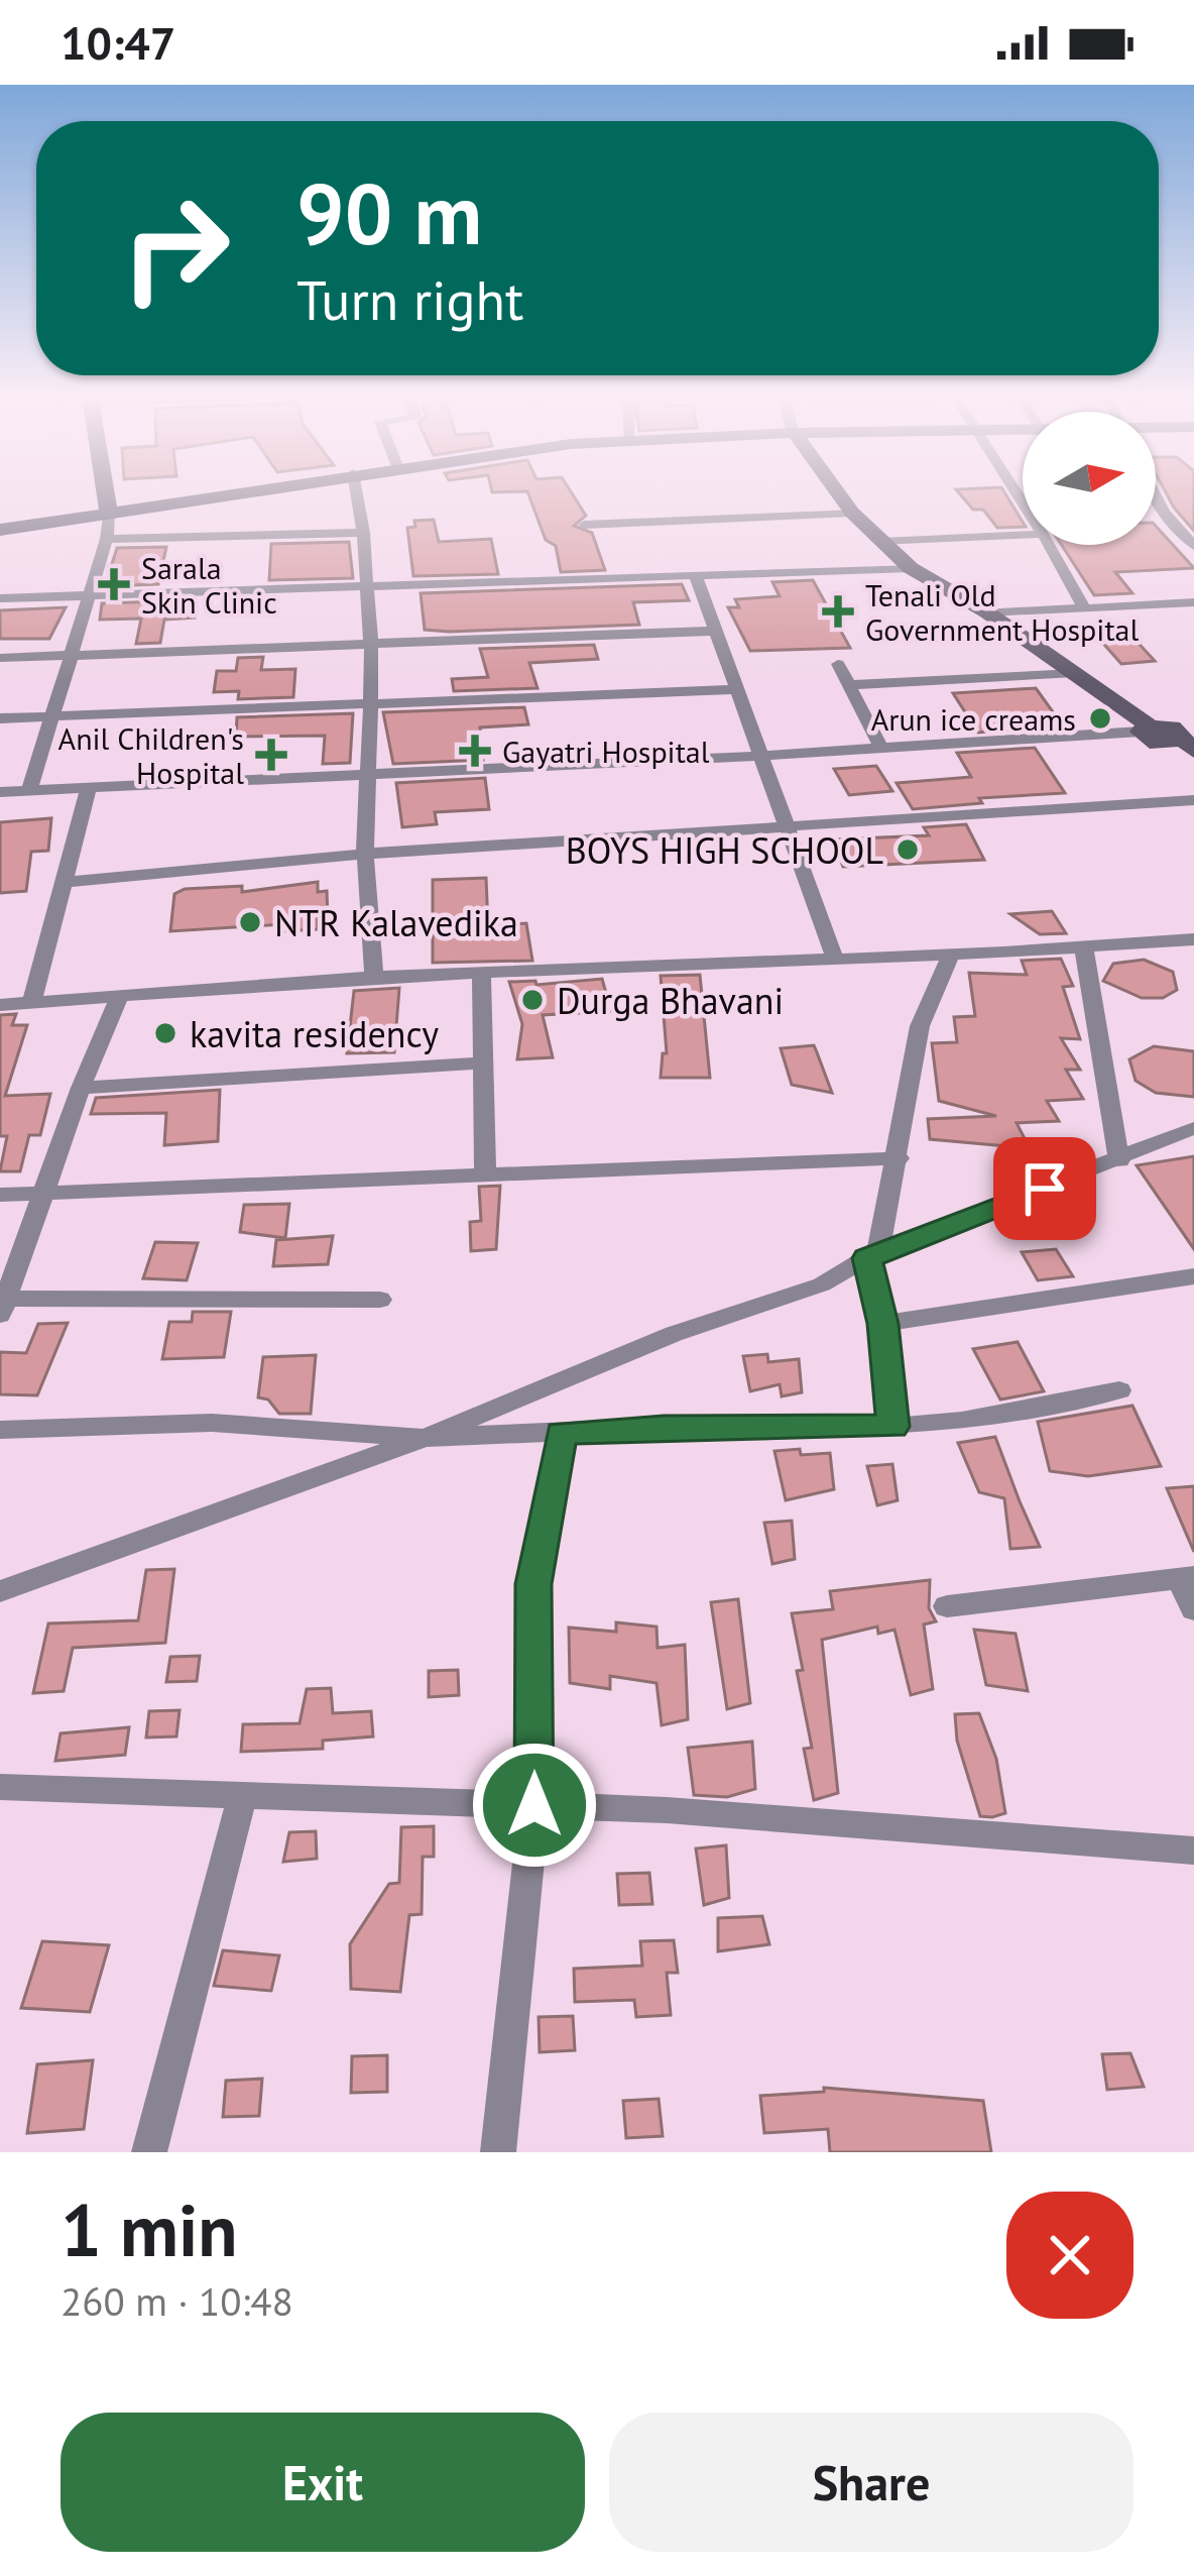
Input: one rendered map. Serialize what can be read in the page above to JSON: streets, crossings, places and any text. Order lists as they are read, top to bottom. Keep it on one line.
{"places":{"health":["Sarala Skin Clinic","Tenali Old Government Hospital","Gayatri Hospital","Anil Children's Hospital"],"other":["Arun ice creams","BOYS HIGH SCHOOL","NTR Kalavedika","Durga Bhavani","kavita residency"]},"north":"right","page":{"status":"10:47","turn":["90 m","Turn right"],"heading":["1 min","260 m · 10:48"],"buttons":["Exit","Share"]}}
